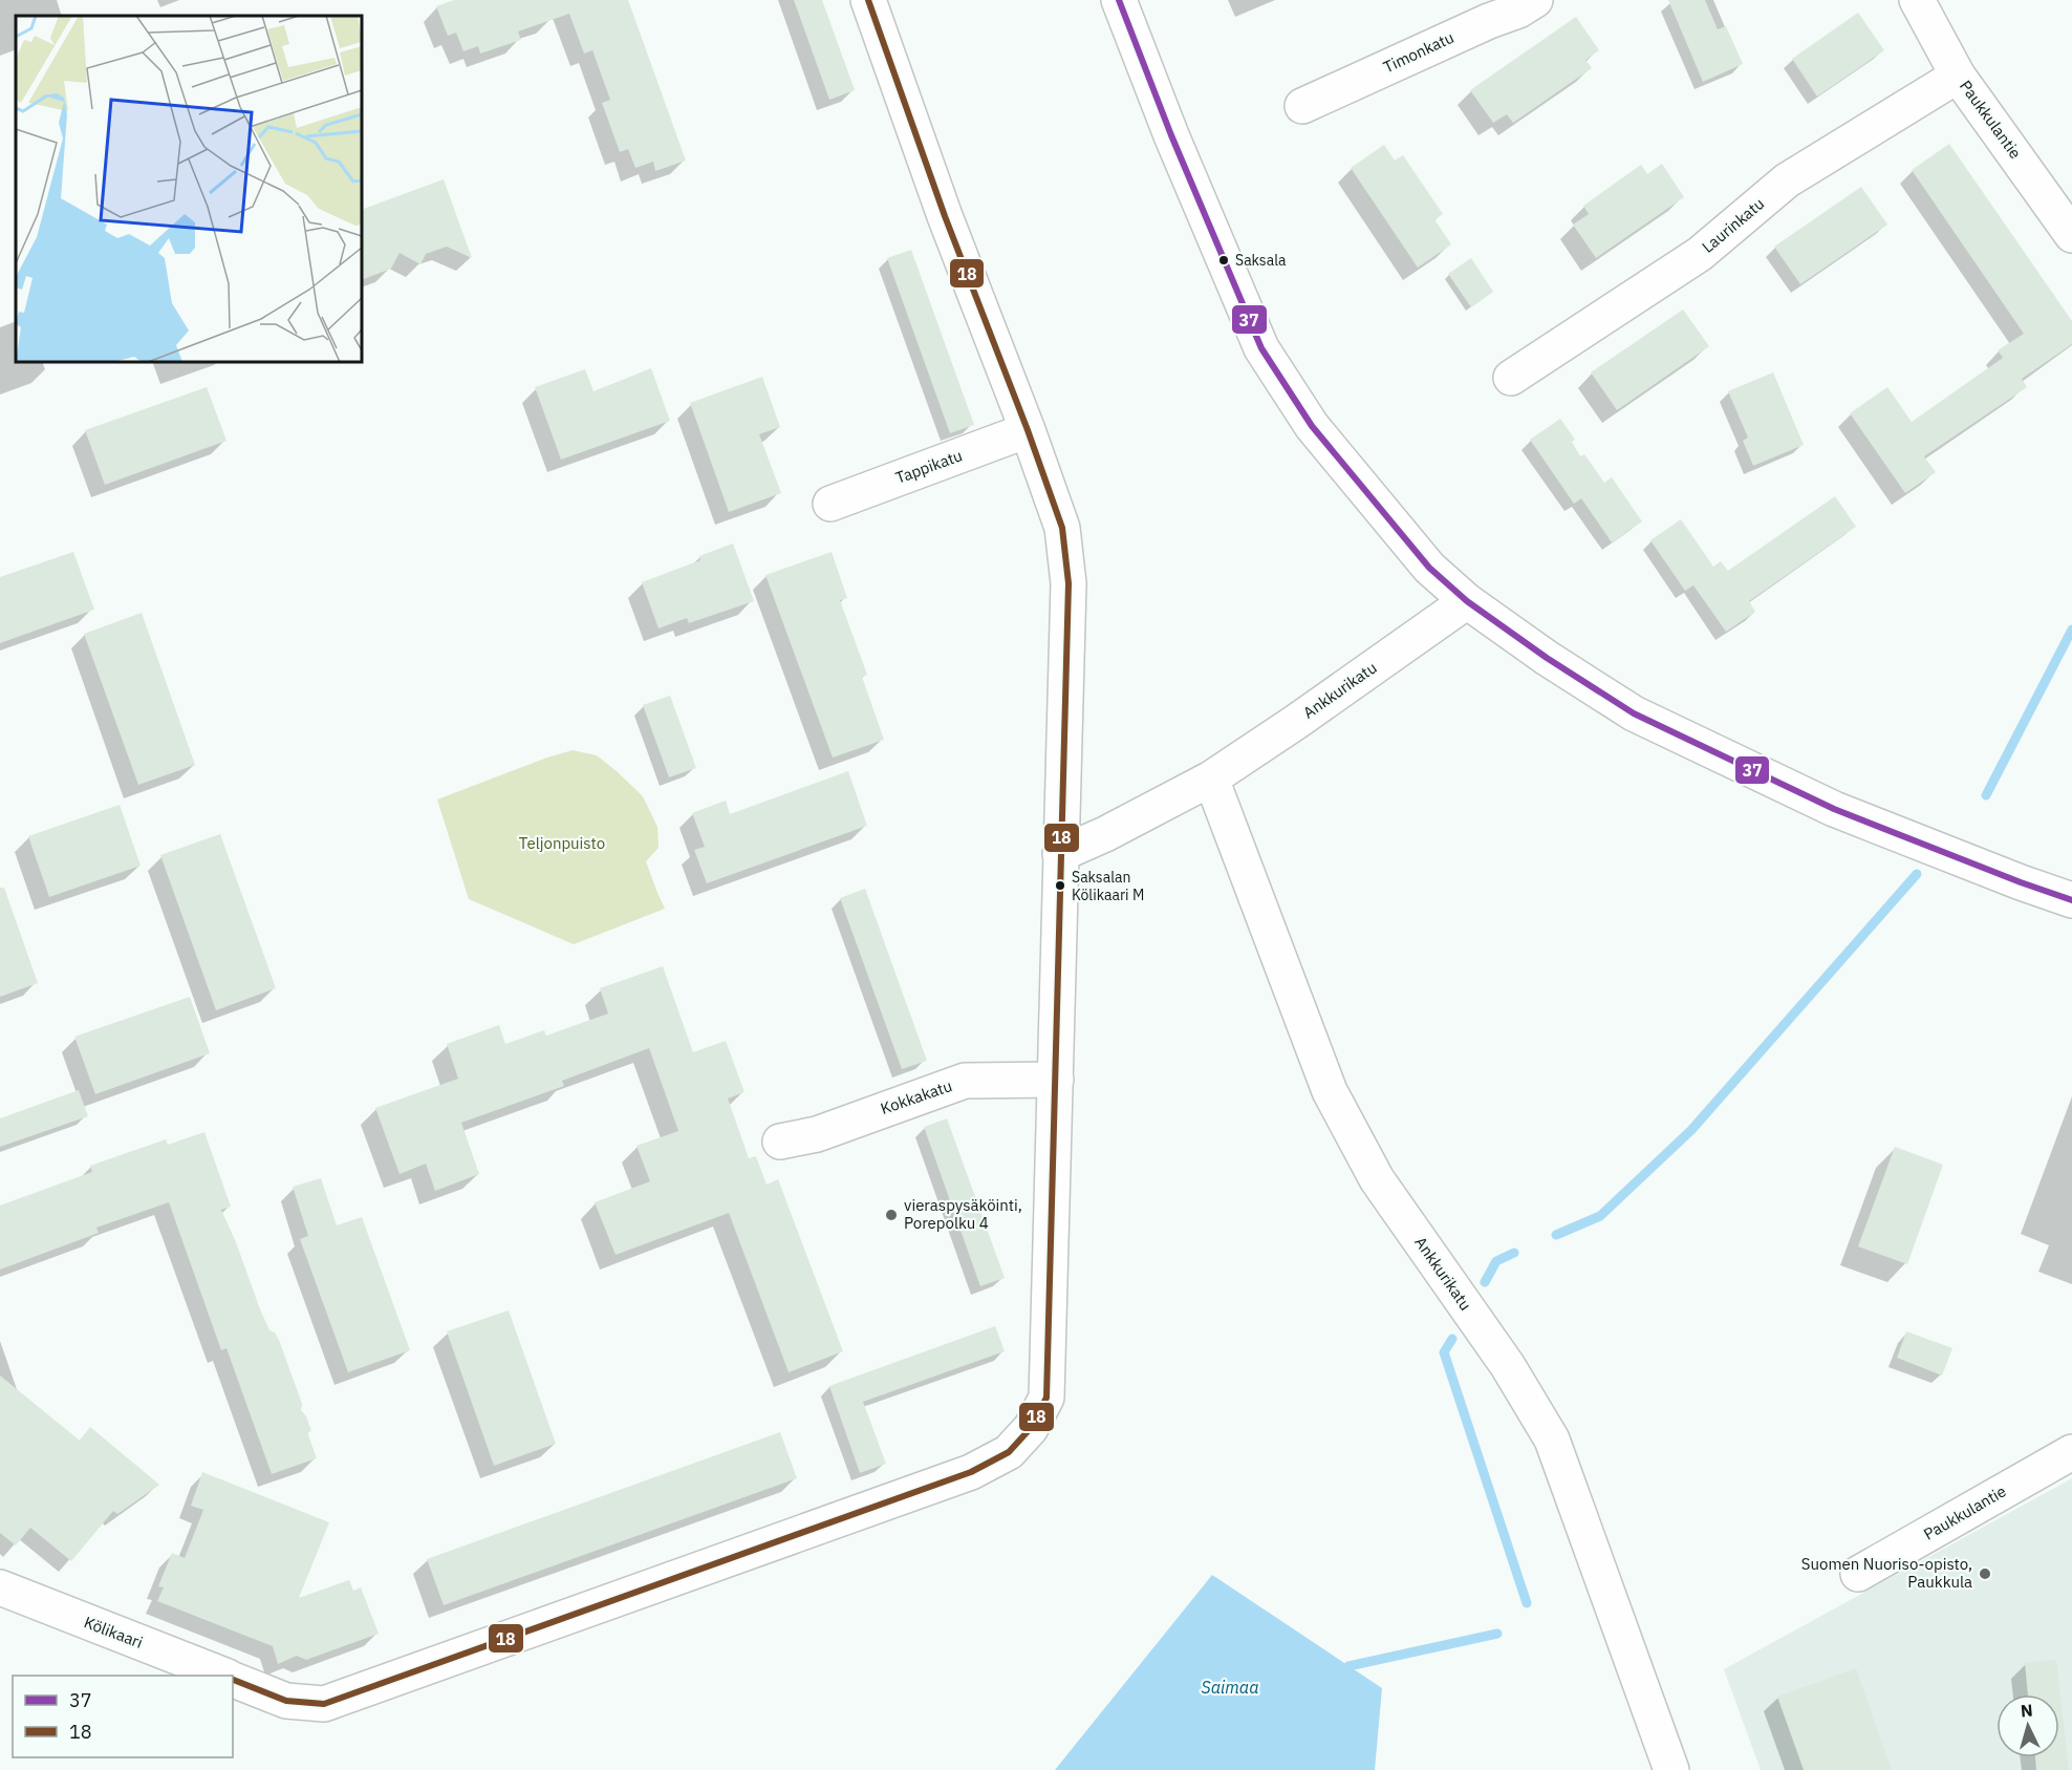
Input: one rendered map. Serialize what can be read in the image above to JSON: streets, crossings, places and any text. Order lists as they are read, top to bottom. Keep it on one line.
{"streets":{"street":["Timonkatu","Paukkulantie","Laurinkatu","Tappikatu","Ankkurikatu","Kokkakatu","Kölikaari"]},"crossings":[["Paukkulantie","Laurinkatu"],["Tappikatu","Kölikaari"],["Ankkurikatu","Kölikaari"],["Kokkakatu","Kölikaari"]],"water":["Saimaa"],"parks":["Teljonpuisto"],"places":["Saksala","Saksalan Kölikaari M","vieraspysäköinti, Porepolku 4","Suomen Nuoriso-opisto, Paukkula"],"lines":["transit line 37","transit line 18"],"legend":["37","18"],"north":"top"}
